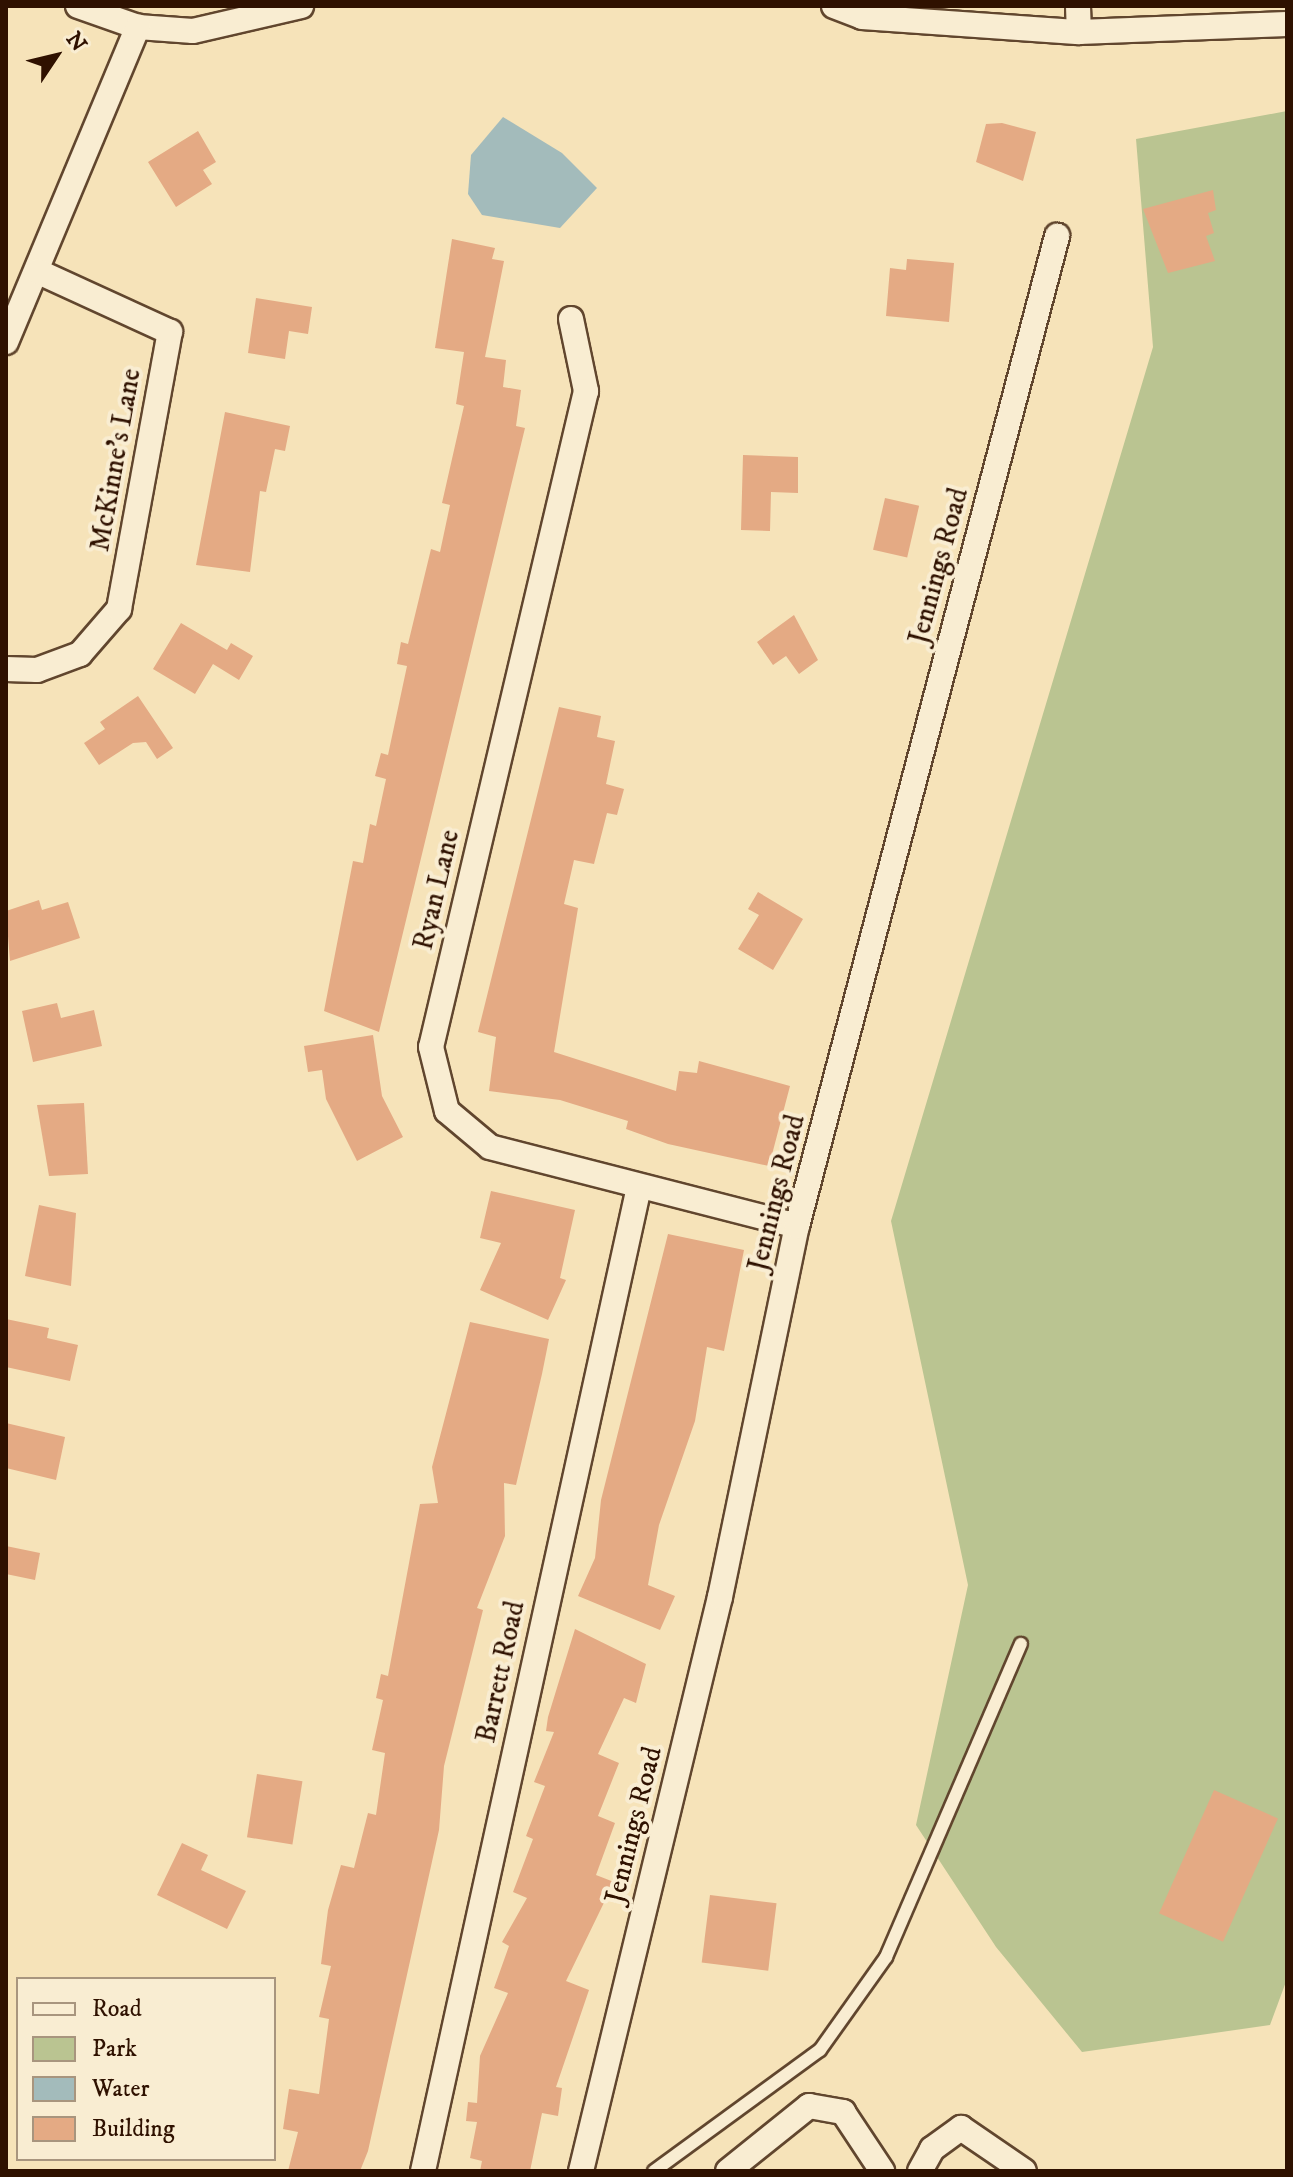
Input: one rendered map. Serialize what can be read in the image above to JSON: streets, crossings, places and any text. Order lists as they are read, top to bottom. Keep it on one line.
{"streets":{"street":["McKinne's Lane","Jennings Road","Ryan Lane","Barrett Road"]},"crossings":[["Jennings Road","Ryan Lane"],["Ryan Lane","Barrett Road"]],"legend":["Road","Park","Water","Building"],"north":"top right"}
